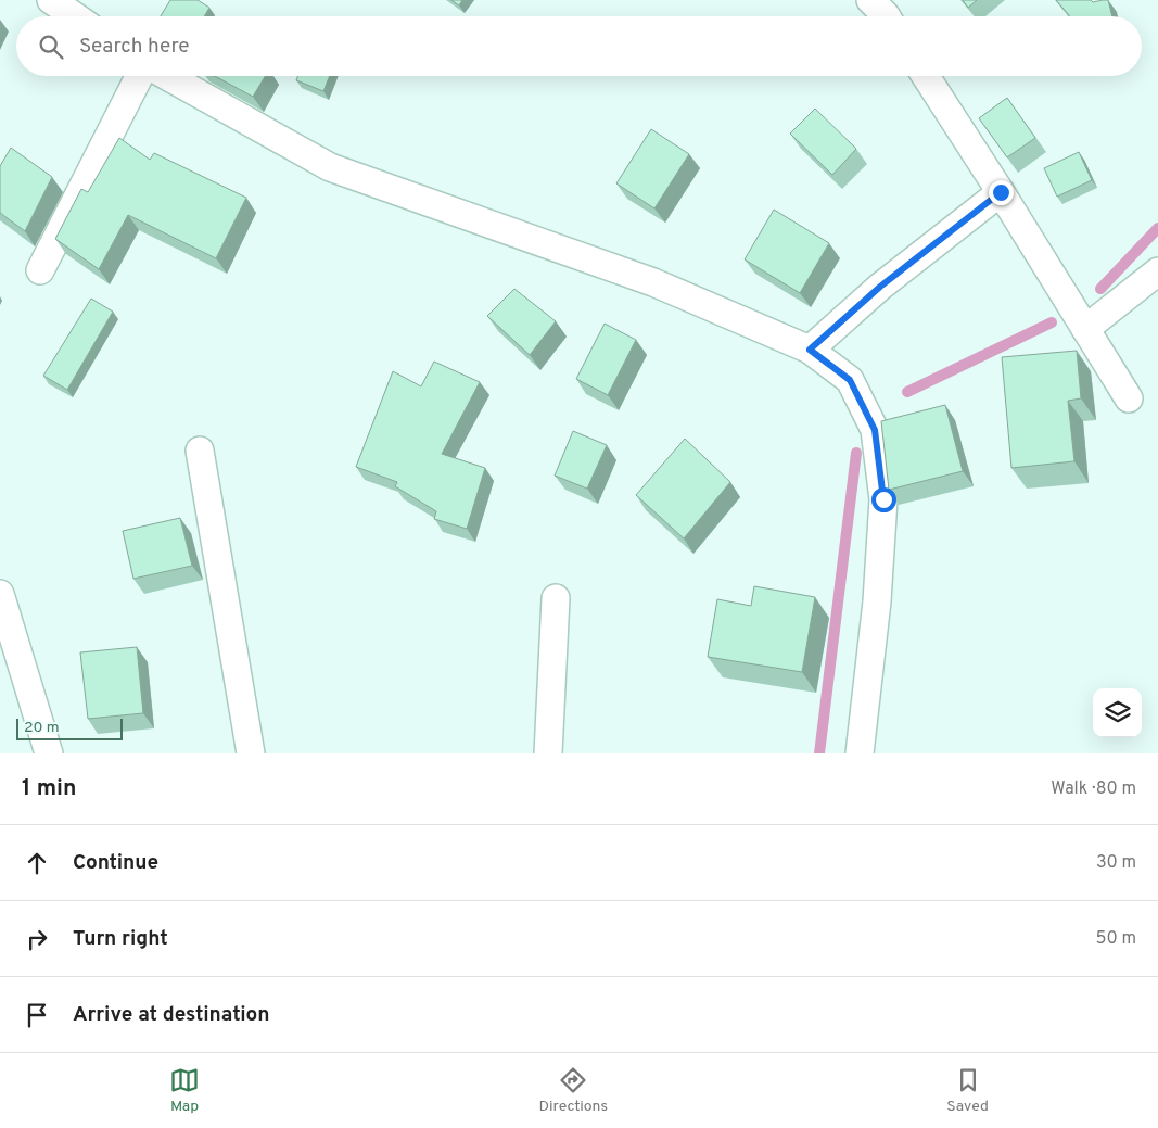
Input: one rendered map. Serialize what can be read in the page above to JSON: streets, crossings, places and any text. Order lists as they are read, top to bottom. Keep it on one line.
{"scale_bar":"20 m","page":{"search":"Search here","scale":"20 m","heading":["1 min","Walk · 80 m"],"list":[["Continue","30 m"],["Turn right","50 m"],"Arrive at destination"],"nav":["Map","Directions","Saved"]}}
